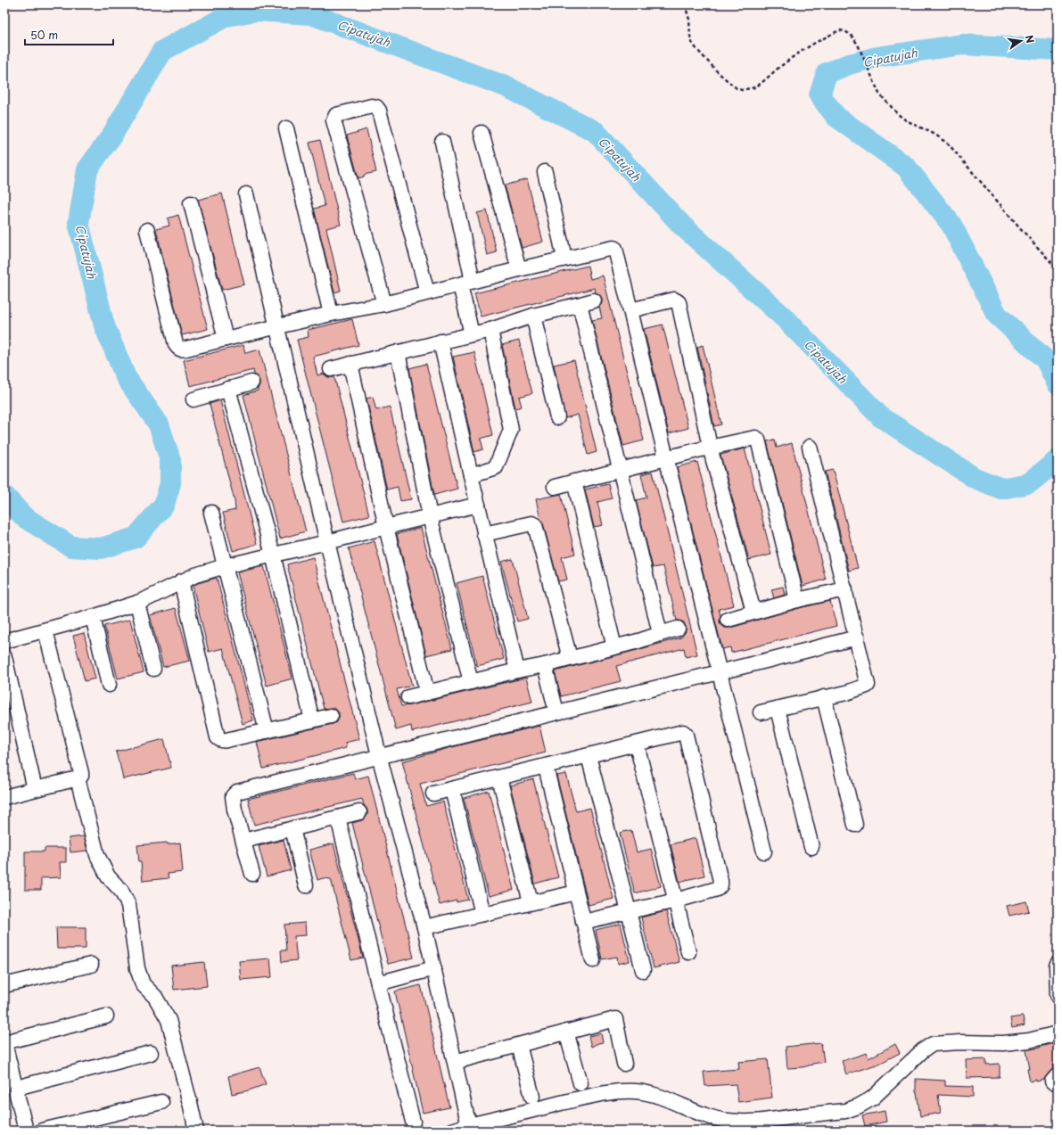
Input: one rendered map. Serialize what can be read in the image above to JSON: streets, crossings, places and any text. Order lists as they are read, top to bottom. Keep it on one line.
{"water":["Cipatujah"],"scale_bar":"50 m","north":"right"}
